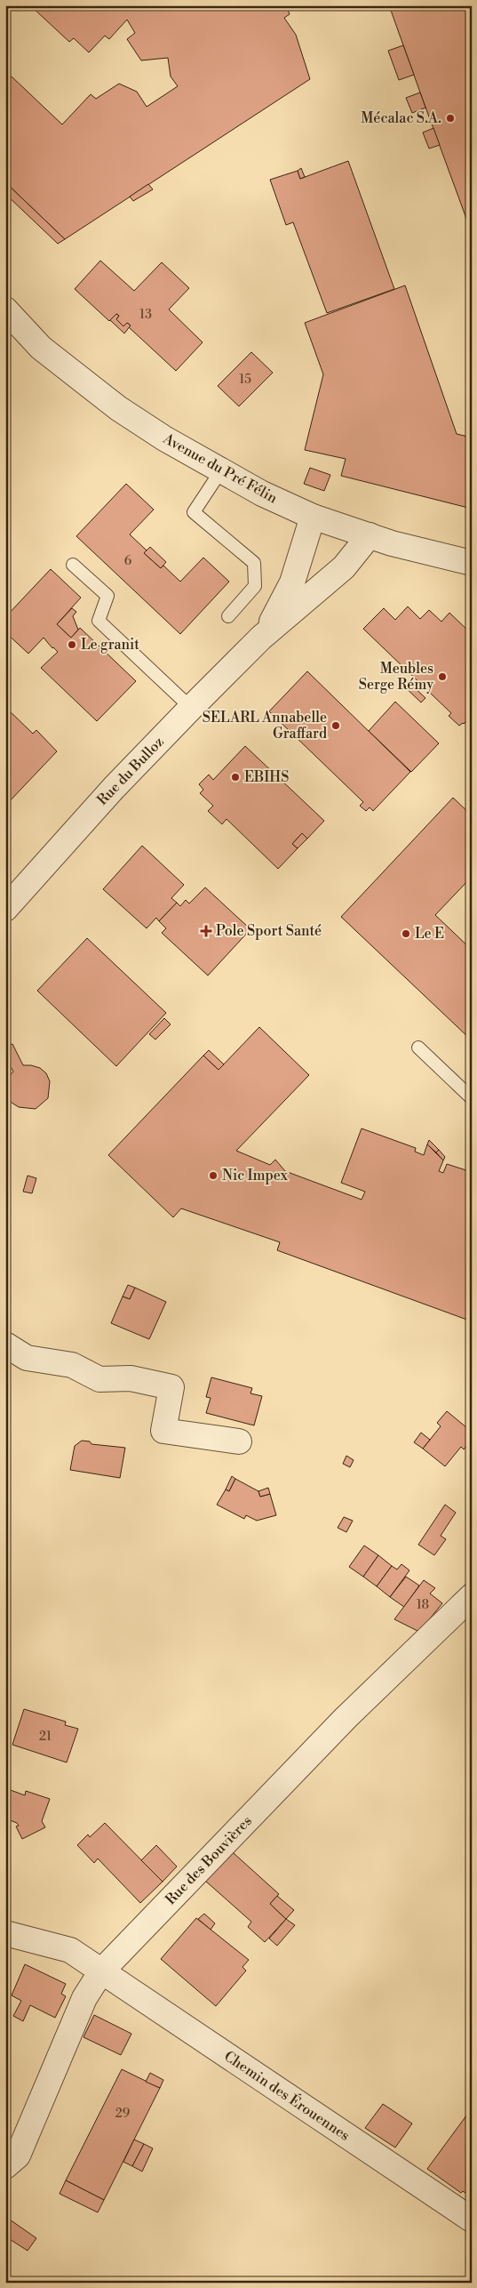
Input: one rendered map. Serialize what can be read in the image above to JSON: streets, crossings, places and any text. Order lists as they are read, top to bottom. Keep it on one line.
{"streets":{"street":["Avenue du Pré Félin","Rue du Bulloz","Rue des Bouvières","Chemin des Érouennes"]},"crossings":[["Avenue du Pré Félin","Rue du Bulloz"],["Rue des Bouvières","Chemin des Érouennes"]],"places":{"other":["Mécalac S.A.","Le granit","Meubles Serge Rémy","SELARL Annabelle Graffard","EBIHS","Le E","Nic Impex"],"health":["Pole Sport Santé"]},"house_numbers":["13","15","6","18","21","29"]}
